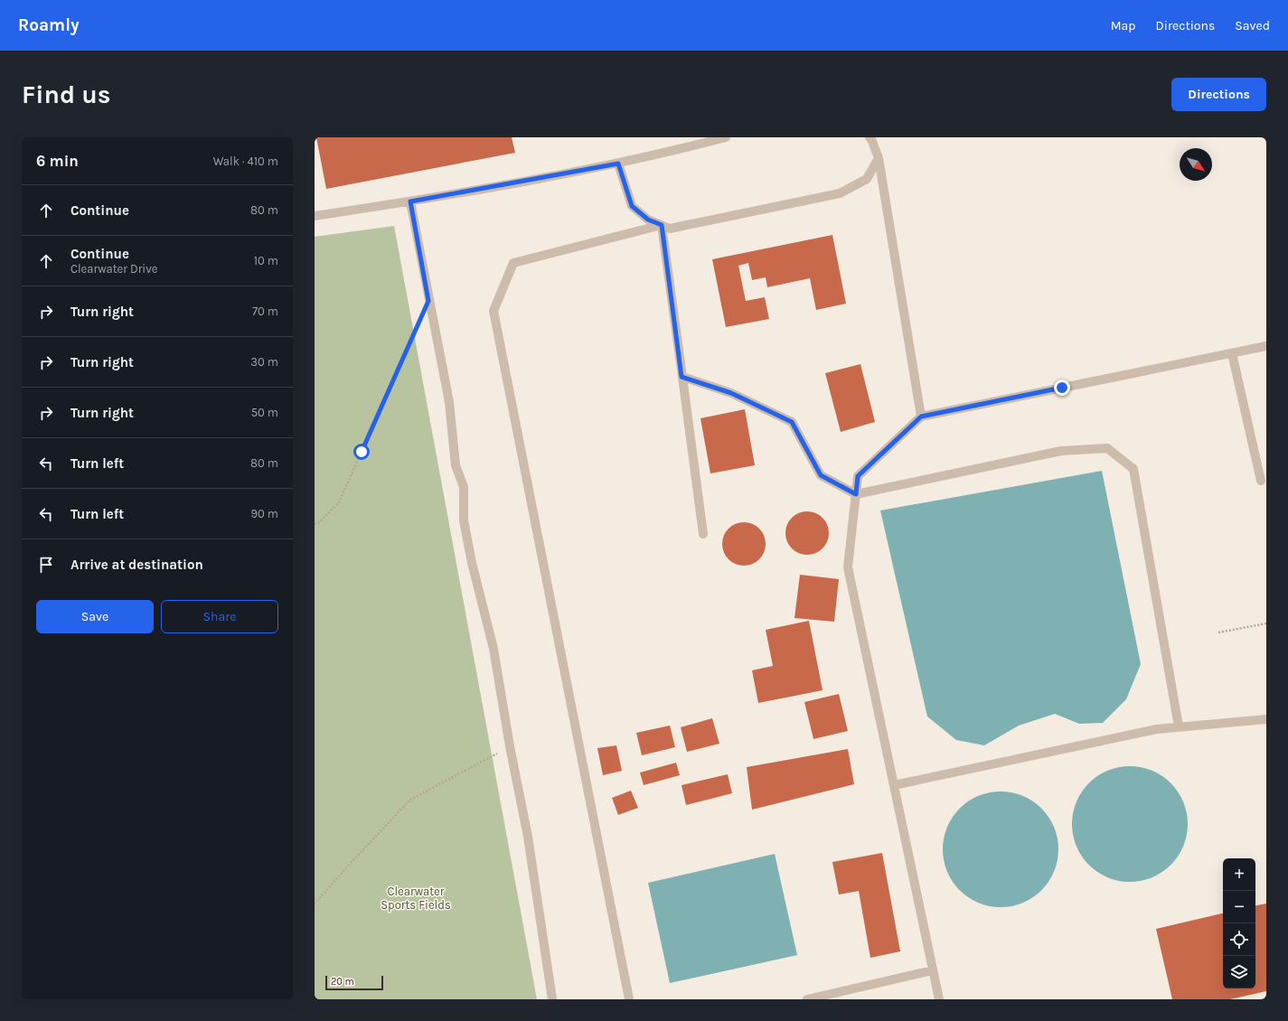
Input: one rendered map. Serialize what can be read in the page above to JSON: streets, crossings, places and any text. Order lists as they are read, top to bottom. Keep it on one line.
{"parks":["Clearwater Sports Fields"],"scale_bar":"20 m","north":"bottom right","page":{"header":"Roamly","nav":["Map","Directions","Saved"],"buttons":["Directions",["Save","Share"]],"title":"Find us","heading":["6 min","Walk · 410 m"],"list":[["Continue","80 m"],["Continue","Clearwater Drive","10 m"],["Turn right","70 m"],["Turn right","30 m"],["Turn right","50 m"],["Turn left","80 m"],["Turn left","90 m"],"Arrive at destination"],"map_buttons":["+","−"],"scale":"20 m"}}
